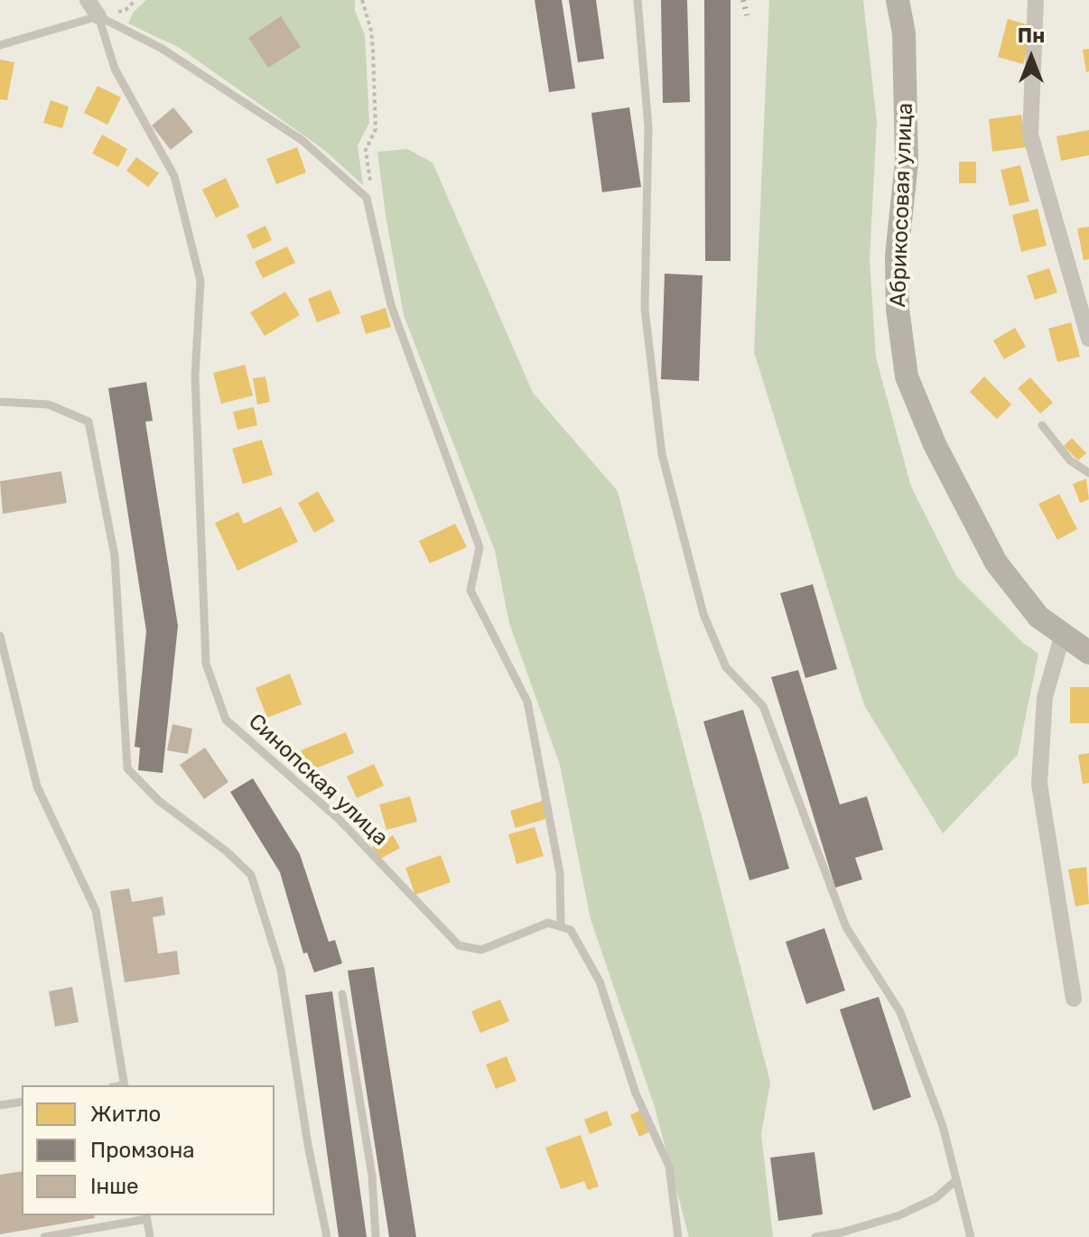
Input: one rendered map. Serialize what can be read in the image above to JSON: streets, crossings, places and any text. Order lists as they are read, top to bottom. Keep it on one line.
{"streets":{"main road":["Абрикосовая улица"],"lane":["Синопская улица"]},"legend":["Житло","Промзона","Інше"],"north":"top"}
